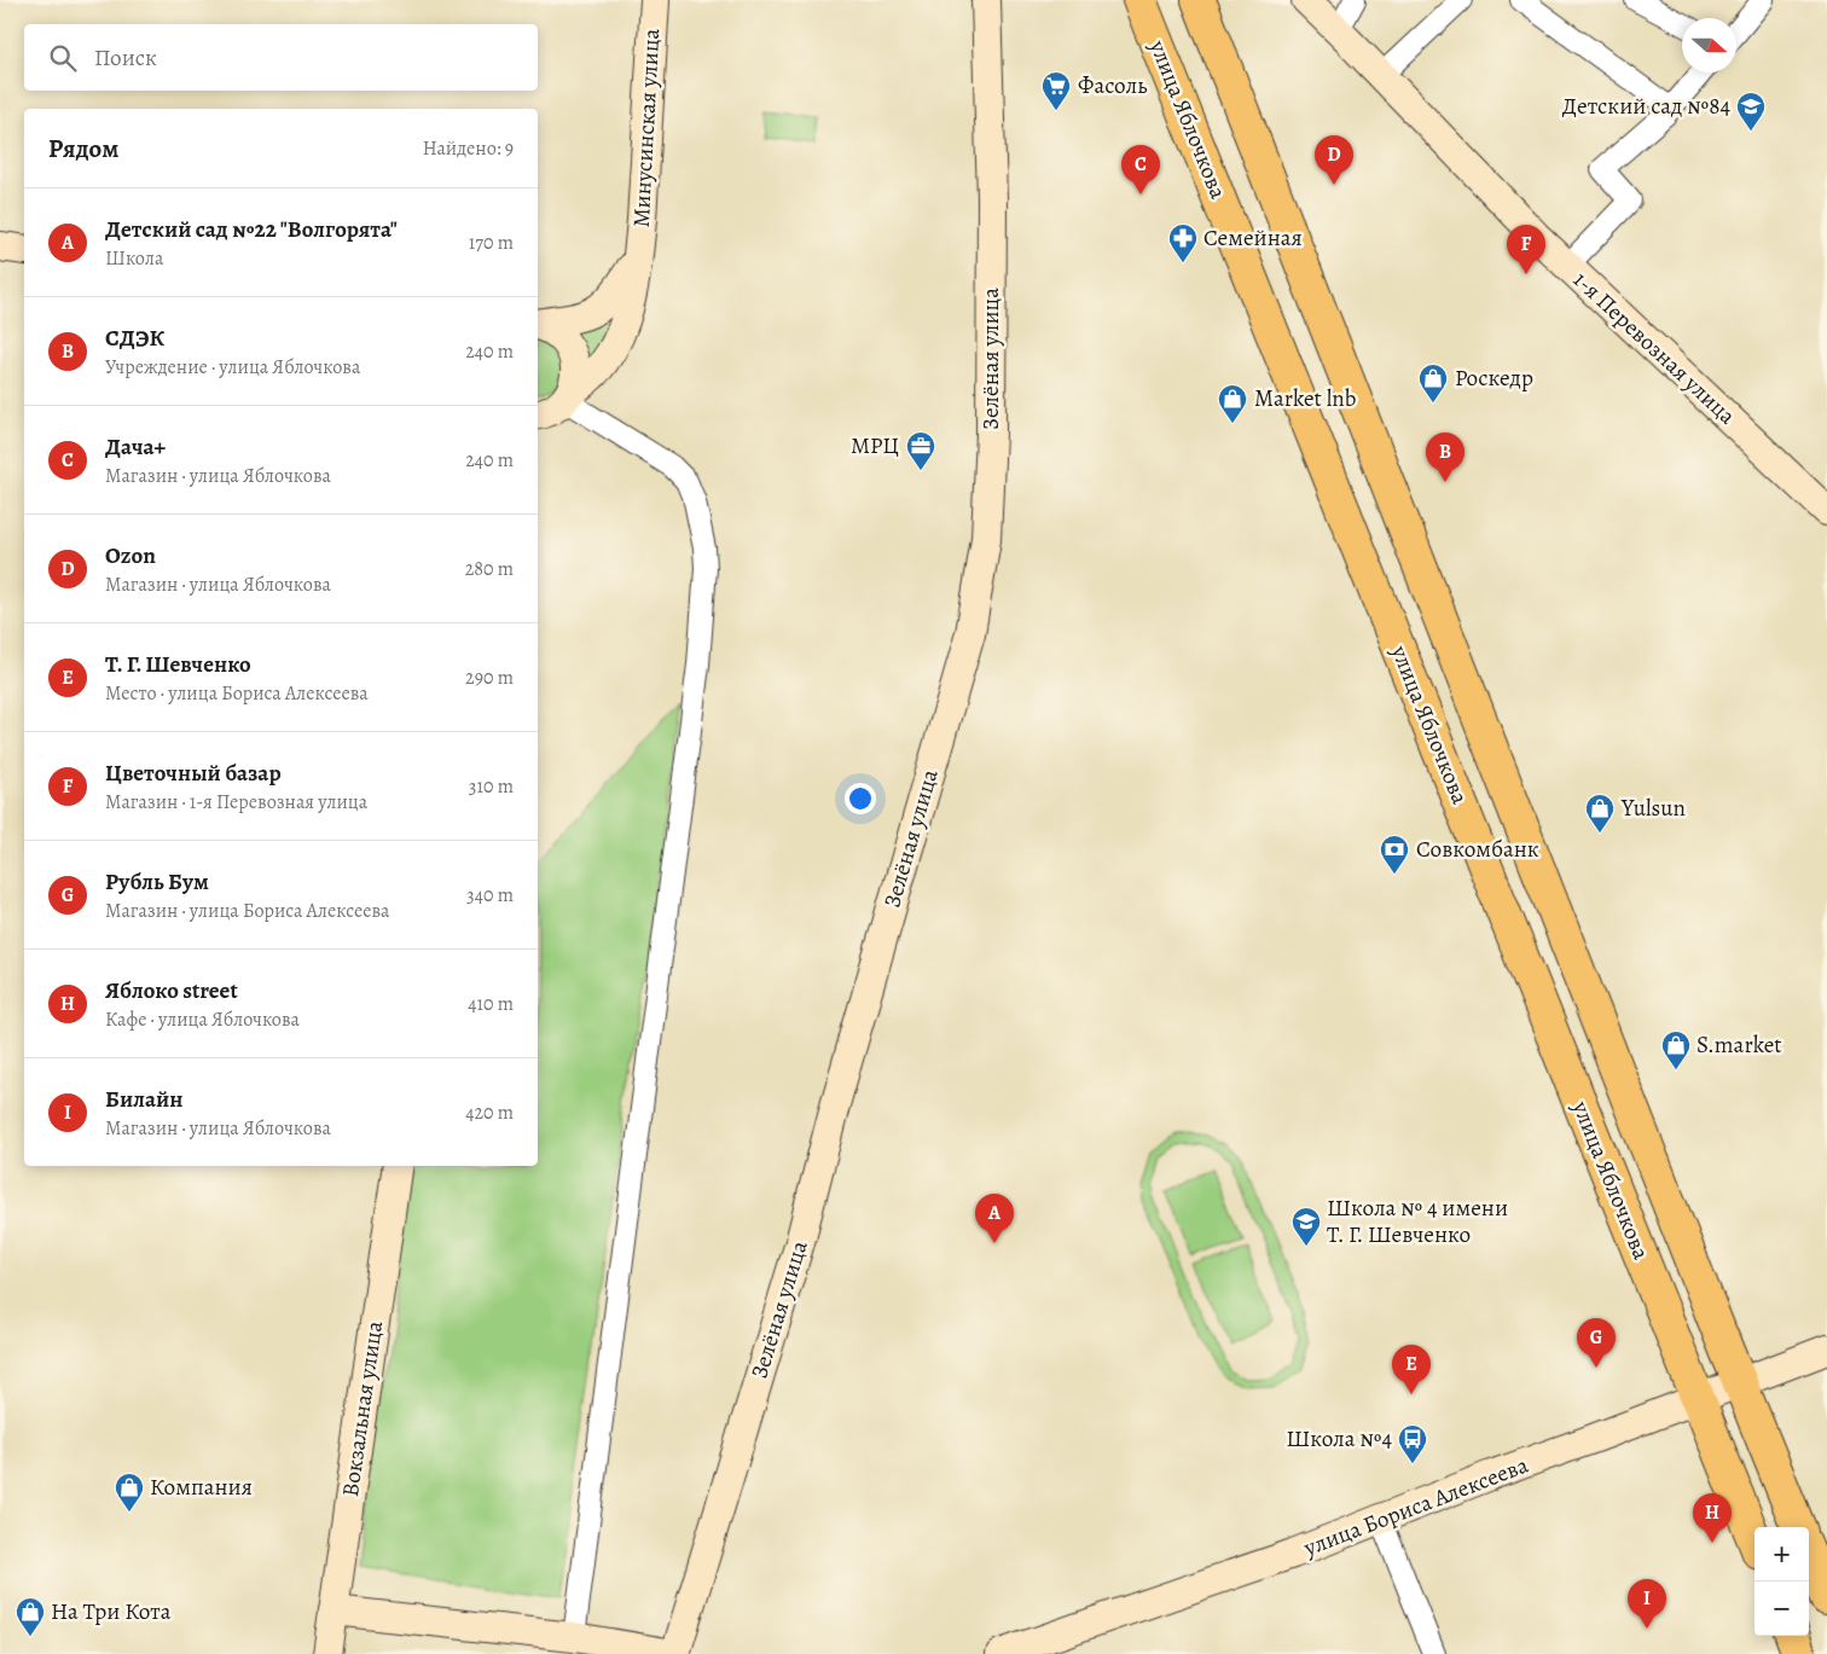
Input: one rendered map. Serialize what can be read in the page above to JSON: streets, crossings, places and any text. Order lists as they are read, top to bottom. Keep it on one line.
{"streets":{"main road":["улица Яблочкова","Минусинская улица","1-я Перевозная улица","Зелёная улица","Вокзальная улица","улица Бориса Алексеева"]},"crossings":[["улица Яблочкова","улица Бориса Алексеева"]],"places":{"supermarket":["Фасоль"],"school or university":["Детский сад №84","Школа № 4 имени Т. Г. Шевченко"],"pharmacy":["Семейная"],"shop":["Роскедр","Market lnb","Yulsun","S.market","Компания","На Три Кота"],"office":["МРЦ"],"bank":["Совкомбанк"],"bus stop":["Школа №4"]},"north":"right","page":{"search":"Поиск","heading":["Рядом","Найдено: 9"],"pins":["D","C","F","B","A","G","E","H","I"],"list":[{"mark":"A","name":"Детский сад №22 \"Волгорята\"","note":"Школа","value":"170 m"},{"mark":"B","name":"СДЭК","note":"Учреждение · улица Яблочкова","value":"240 m"},{"mark":"C","name":"Дача+","note":"Магазин · улица Яблочкова","value":"240 m"},{"mark":"D","name":"Ozon","note":"Магазин · улица Яблочкова","value":"280 m"},{"mark":"E","name":"Т. Г. Шевченко","note":"Место · улица Бориса Алексеева","value":"290 m"},{"mark":"F","name":"Цветочный базар","note":"Магазин · 1-я Перевозная улица","value":"310 m"},{"mark":"G","name":"Рубль Бум","note":"Магазин · улица Бориса Алексеева","value":"340 m"},{"mark":"H","name":"Яблоко street","note":"Кафе · улица Яблочкова","value":"410 m"},{"mark":"I","name":"Билайн","note":"Магазин · улица Яблочкова","value":"420 m"}],"map_buttons":["+","−"]}}
